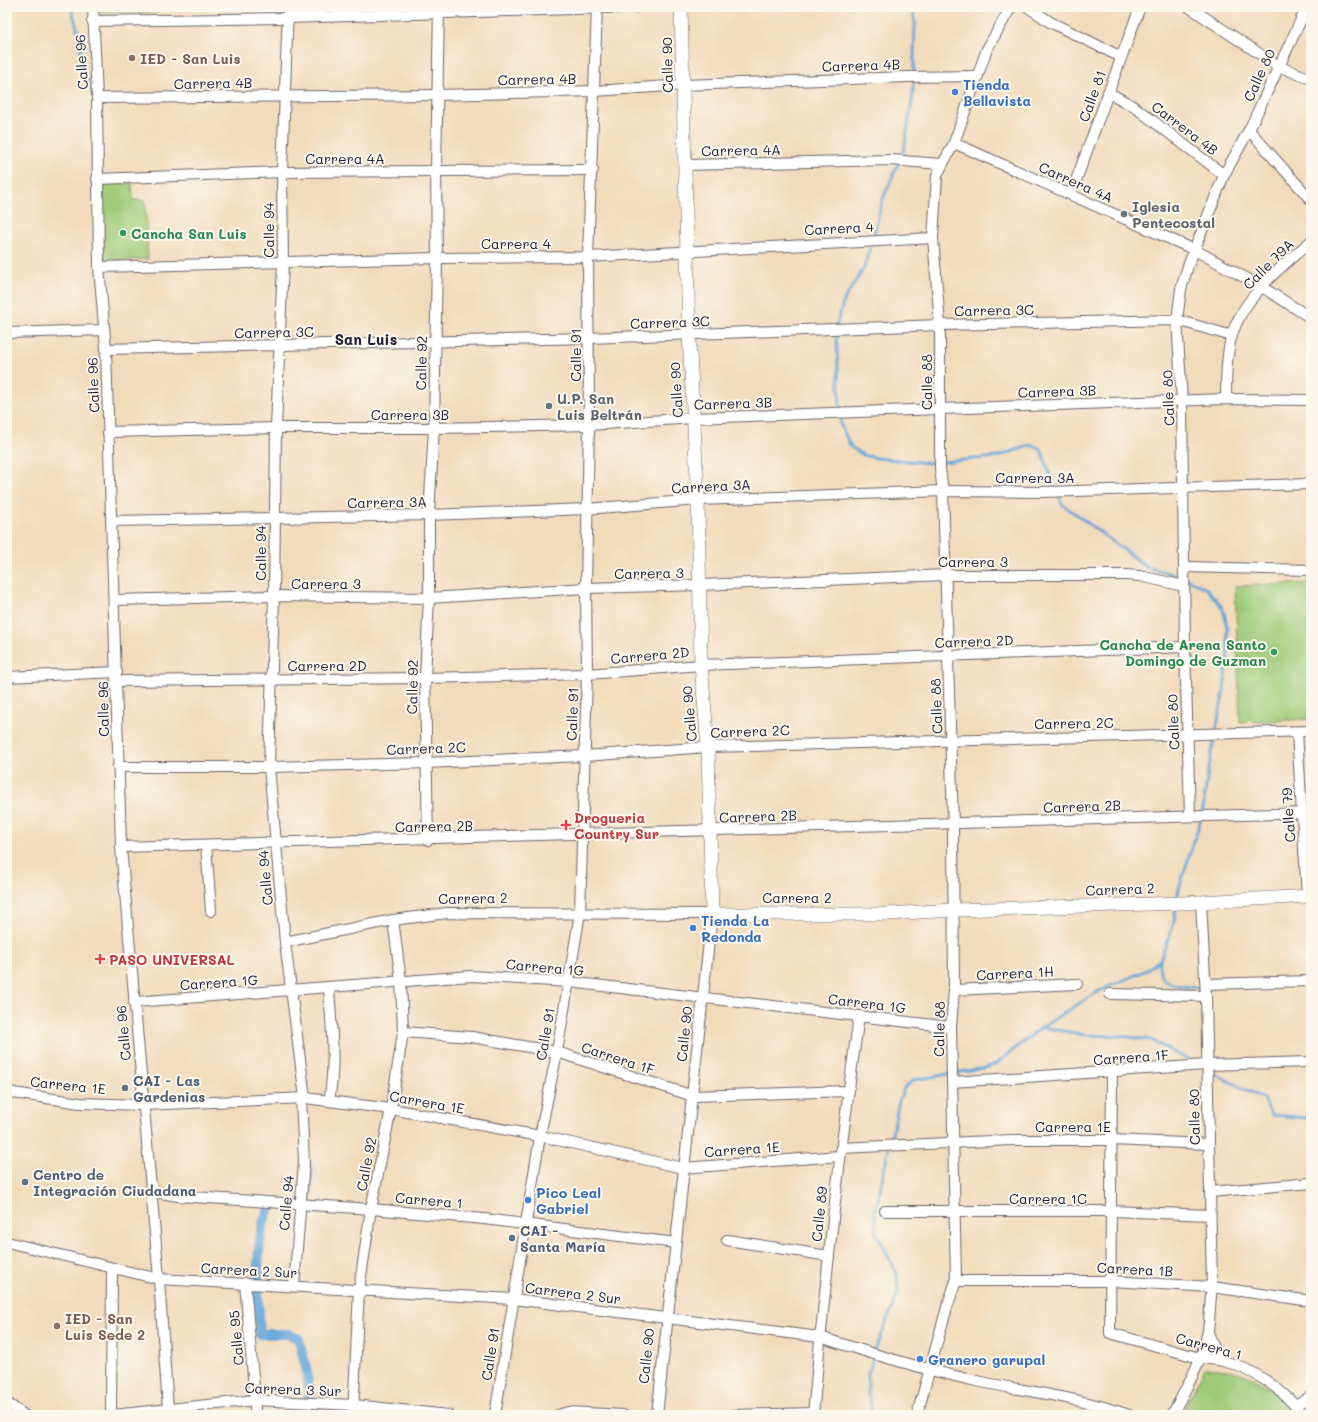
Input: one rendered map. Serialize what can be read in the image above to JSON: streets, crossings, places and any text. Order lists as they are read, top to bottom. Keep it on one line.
{"streets":{"street":["Calle 96","Calle 90","Carrera 4B","Calle 80","Calle 81","Carrera 4A","Carrera 4","Calle 94","Calle 79A","Carrera 3C","Calle 91","Calle 92","Calle 88","Carrera 3B","Carrera 3A","Carrera 3","Carrera 2D","Carrera 2C","Carrera 2B","Calle 79","Carrera 2","Carrera 1G","Carrera 1H","Carrera 1F","Carrera 1E","Carrera 1C","Carrera 1","Calle 89","Carrera 1B","Carrera 2 Sur","Calle 95","Carrera 3 Sur"]},"crossings":[["Calle 96","Carrera 4B"],["Calle 96","Carrera 4A"],["Calle 96","Carrera 4"],["Calle 96","Carrera 3C"],["Calle 96","Carrera 3B"],["Calle 96","Carrera 3A"],["Calle 96","Carrera 3"],["Calle 96","Carrera 2D"],["Calle 96","Carrera 2C"],["Calle 96","Carrera 2B"],["Calle 96","Carrera 1G"],["Calle 96","Carrera 1E"],["Calle 96","Carrera 1"],["Calle 96","Carrera 2 Sur"],["Calle 96","Carrera 3 Sur"],["Calle 90","Carrera 4B"],["Calle 90","Carrera 4A"],["Calle 90","Carrera 4"],["Calle 90","Carrera 3C"],["Calle 90","Carrera 3B"],["Calle 90","Carrera 3A"],["Calle 90","Carrera 3"],["Calle 90","Carrera 2D"],["Calle 90","Carrera 2C"],["Calle 90","Carrera 2B"],["Calle 90","Carrera 2"],["Calle 90","Carrera 1G"],["Calle 90","Carrera 1F"],["Calle 90","Carrera 1E"],["Calle 90","Carrera 1"],["Calle 90","Carrera 2 Sur"],["Carrera 4B","Calle 80"],["Carrera 4B","Calle 81"],["Carrera 4B","Calle 94"],["Carrera 4B","Calle 91"],["Carrera 4B","Calle 92"],["Carrera 4B","Calle 88"],["Calle 80","Carrera 4A"],["Calle 80","Carrera 3C"],["Calle 80","Carrera 3B"],["Calle 80","Carrera 3A"],["Calle 80","Carrera 3"],["Calle 80","Carrera 2D"],["Calle 80","Carrera 2C"],["Calle 80","Carrera 2B"],["Calle 80","Carrera 2"],["Calle 80","Carrera 1F"],["Calle 80","Carrera 1E"],["Calle 80","Carrera 1C"],["Calle 80","Carrera 1"],["Calle 80","Carrera 1B"],["Calle 81","Carrera 4A"],["Carrera 4A","Calle 94"],["Carrera 4A","Calle 79A"],["Carrera 4A","Calle 91"],["Carrera 4A","Calle 92"],["Carrera 4A","Calle 88"],["Carrera 4","Calle 94"],["Carrera 4","Calle 91"],["Carrera 4","Calle 92"],["Carrera 4","Calle 88"],["Calle 94","Carrera 3C"],["Calle 94","Carrera 3B"],["Calle 94","Carrera 3A"],["Calle 94","Carrera 3"],["Calle 94","Carrera 2D"],["Calle 94","Carrera 2C"],["Calle 94","Carrera 2B"],["Calle 94","Carrera 2"],["Calle 94","Carrera 1G"],["Calle 94","Carrera 1E"],["Calle 94","Carrera 1"],["Calle 94","Carrera 2 Sur"],["Calle 79A","Carrera 3C"],["Calle 79A","Carrera 3B"],["Carrera 3C","Calle 91"],["Carrera 3C","Calle 92"],["Carrera 3C","Calle 88"],["Calle 91","Carrera 3B"],["Calle 91","Carrera 3A"],["Calle 91","Carrera 3"],["Calle 91","Carrera 2D"],["Calle 91","Carrera 2C"],["Calle 91","Carrera 2B"],["Calle 91","Carrera 2"],["Calle 91","Carrera 1G"],["Calle 91","Carrera 1F"],["Calle 91","Carrera 1E"],["Calle 91","Carrera 1"],["Calle 91","Carrera 2 Sur"],["Calle 92","Carrera 3B"],["Calle 92","Carrera 3A"],["Calle 92","Carrera 3"],["Calle 92","Carrera 2D"],["Calle 92","Carrera 2C"],["Calle 92","Carrera 2B"],["Calle 92","Carrera 2"],["Calle 92","Carrera 1G"],["Calle 92","Carrera 1F"],["Calle 92","Carrera 1E"],["Calle 92","Carrera 1"],["Calle 92","Carrera 2 Sur"],["Calle 92","Carrera 3 Sur"],["Calle 88","Carrera 3B"],["Calle 88","Carrera 3A"],["Calle 88","Carrera 3"],["Calle 88","Carrera 2D"],["Calle 88","Carrera 2C"],["Calle 88","Carrera 2B"],["Calle 88","Carrera 2"],["Calle 88","Carrera 1G"],["Calle 88","Carrera 1H"],["Calle 88","Carrera 1F"],["Calle 88","Carrera 1E"],["Calle 88","Carrera 1C"],["Calle 88","Carrera 1B"],["Calle 88","Carrera 2 Sur"],["Carrera 2C","Calle 79"],["Carrera 2B","Calle 79"],["Calle 79","Carrera 2"],["Carrera 1G","Calle 89"],["Carrera 1F","Calle 89"],["Carrera 1E","Calle 89"],["Carrera 1","Carrera 1B"],["Calle 89","Carrera 2 Sur"],["Carrera 2 Sur","Calle 95"],["Calle 95","Carrera 3 Sur"]],"districts":["San Luis"],"places":{"other":["IED - San Luis","Tienda Bellavista","Iglesia Pentecostal","Cancha San Luis","U.P. San Luis Beltrán","Cancha de Arena Santo Domingo de Guzman","Tienda La Redonda","CAI - Las Gardenias","Centro de Integración Ciudadana","Pico Leal Gabriel","CAI - Santa María","IED - San Luis Sede 2","Granero garupal"],"health":["Drogueria Country Sur","PASO UNIVERSAL"]}}
